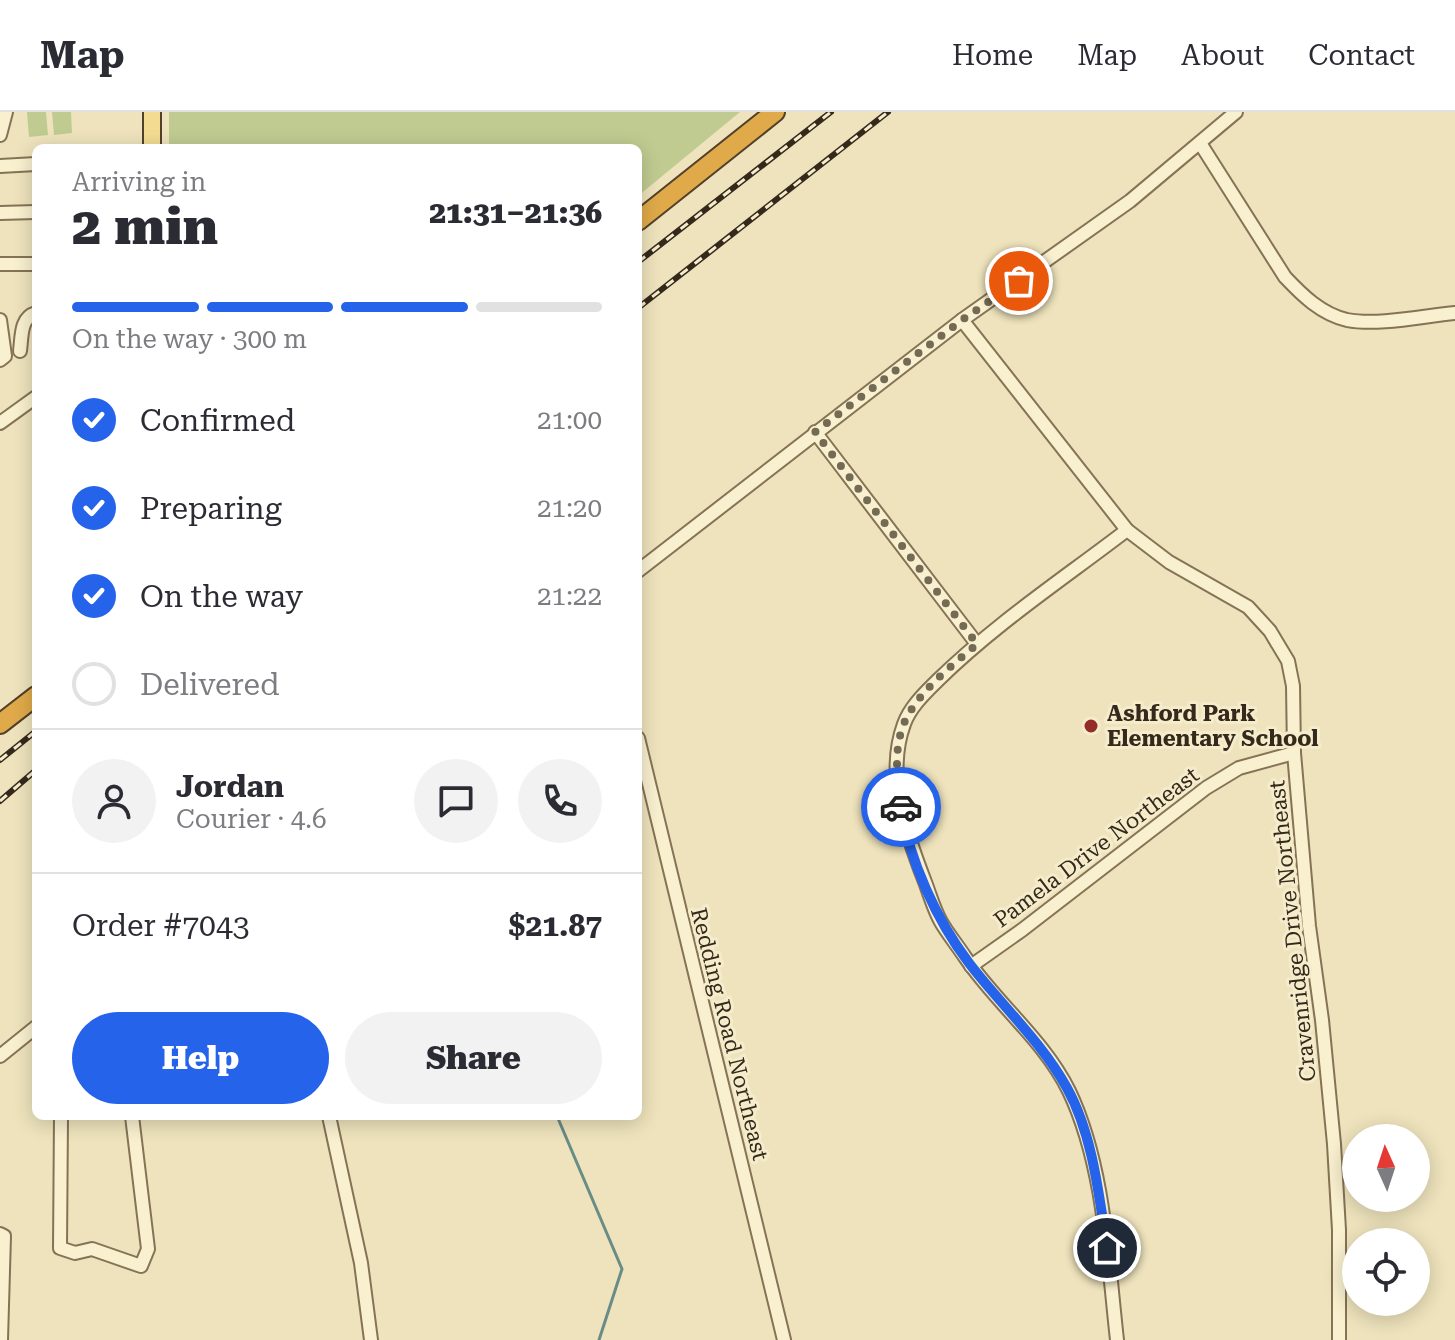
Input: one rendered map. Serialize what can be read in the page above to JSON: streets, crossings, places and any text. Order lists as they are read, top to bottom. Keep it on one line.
{"streets":{"street":["Pamela Drive Northeast","Cravenridge Drive Northeast","Redding Road Northeast"]},"crossings":[["Pamela Drive Northeast","Cravenridge Drive Northeast"]],"places":["Ashford Park Elementary School"],"north":"top","page":{"header":"Map","nav":["Home","Map","About","Contact"],"heading":["2 min","Arriving in","21:31–21:36"],"panel":["Jordan","Courier · 4.6","Order #7043","$21.87"],"bar":"On the way · 300 m","list":[["Confirmed","21:00"],["Preparing","21:20"],["On the way","21:22"],"Delivered"],"buttons":["Help","Share"]}}
